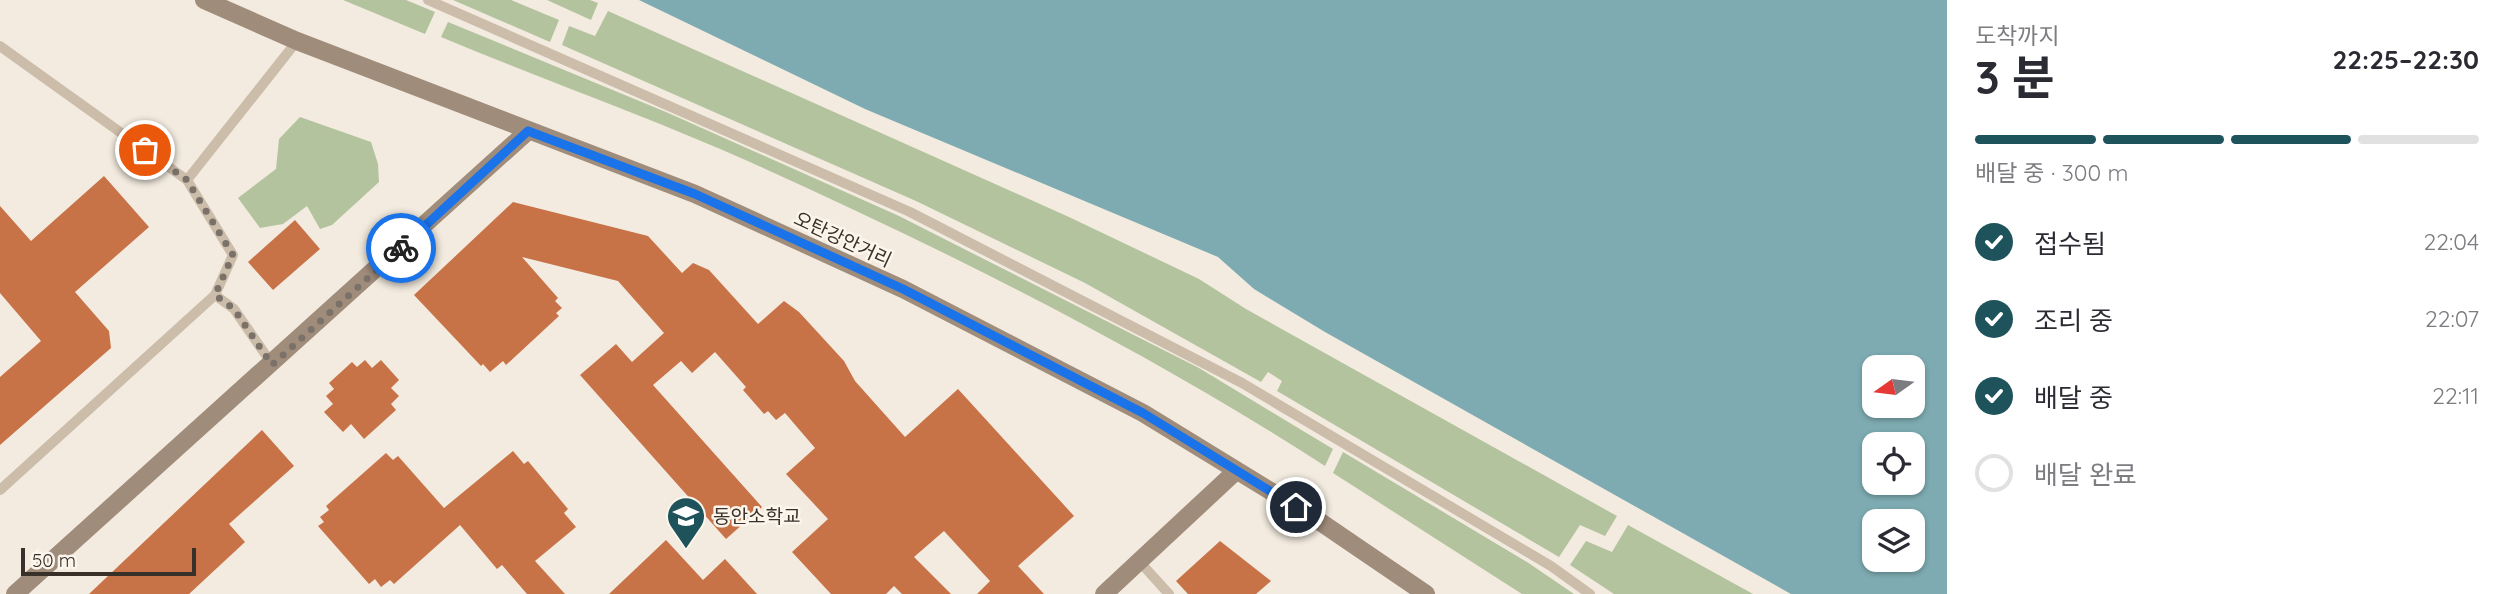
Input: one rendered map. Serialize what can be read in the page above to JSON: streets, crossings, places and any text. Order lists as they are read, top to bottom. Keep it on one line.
{"streets":{"main road":["오탄강안거리"]},"places":{"school or university":["동안소학교"]},"scale_bar":"50 m","north":"left","page":{"heading":["3 분","도착까지","22:25–22:30"],"bar":"배달 중 · 300 m","list":[["접수됨","22:04"],["조리 중","22:07"],["배달 중","22:11"],"배달 완료"],"scale":"50 m"}}
